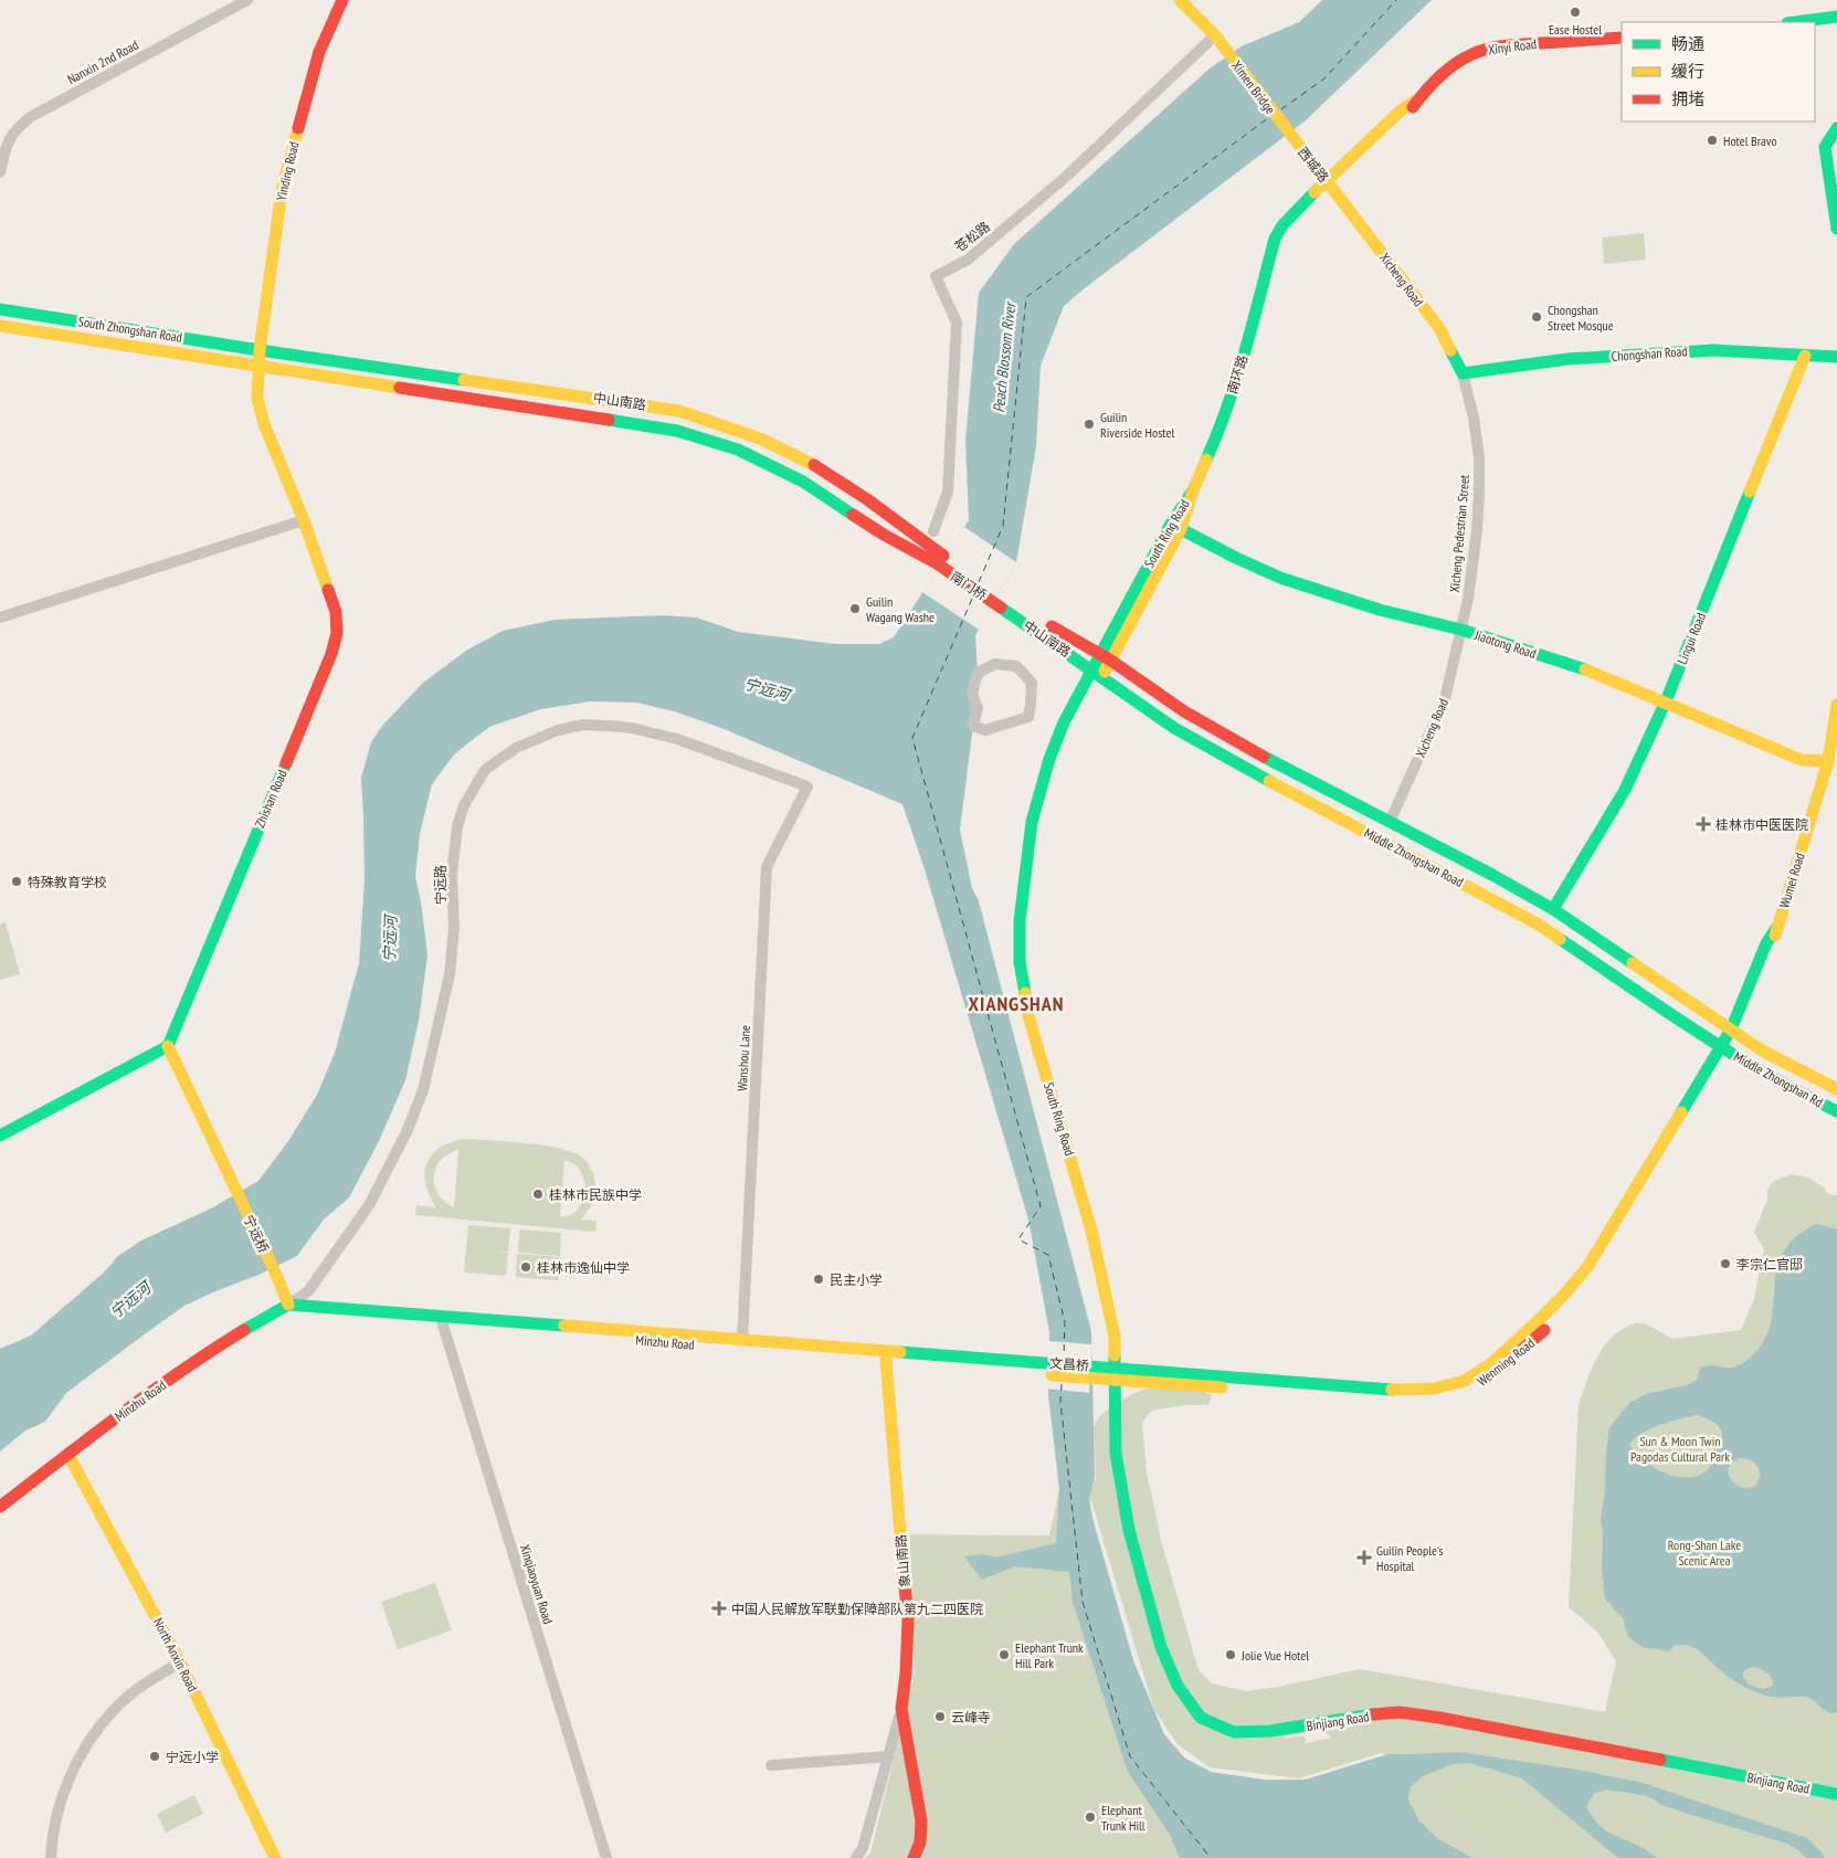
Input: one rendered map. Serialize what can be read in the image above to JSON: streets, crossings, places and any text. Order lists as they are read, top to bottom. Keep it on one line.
{"streets":{"main road":["Xinyi Road","Ximen Bridge","西城路","Yinding Road","Xicheng Road","South Zhongshan Road","Chongshan Road","南环路","中山南路","South Ring Road","南门桥","Lingui Road","Jiaotong Road","Zhishan Road","Middle Zhongshan Road","Wumei Road","Middle Zhongshan Rd","宁远桥","Minzhu Road","Wenming Road","文昌桥","象山南路","North Anxin Road","Binjiang Road"],"street":["Nanxin 2nd Road","苍松路","Xicheng Pedestrian Street","宁远路","Wanshou Lane","Xinqiaoyuan Road"]},"crossings":[["Xinyi Road","西城路"],["Xinyi Road","Xicheng Road"],["Xinyi Road","南环路"],["Ximen Bridge","西城路"],["Ximen Bridge","苍松路"],["西城路","Xicheng Road"],["西城路","南环路"],["Yinding Road","South Zhongshan Road"],["Yinding Road","中山南路"],["Yinding Road","Zhishan Road"],["Xicheng Road","Chongshan Road"],["Xicheng Road","南环路"],["Xicheng Road","Xicheng Pedestrian Street"],["Xicheng Road","Jiaotong Road"],["Xicheng Road","Middle Zhongshan Road"],["South Zhongshan Road","中山南路"],["South Zhongshan Road","Zhishan Road"],["Chongshan Road","Xicheng Pedestrian Street"],["Chongshan Road","Lingui Road"],["南环路","South Ring Road"],["中山南路","South Ring Road"],["中山南路","南门桥"],["中山南路","Zhishan Road"],["中山南路","Middle Zhongshan Road"],["South Ring Road","Jiaotong Road"],["South Ring Road","Middle Zhongshan Road"],["South Ring Road","Wenming Road"],["South Ring Road","Binjiang Road"],["Xicheng Pedestrian Street","Jiaotong Road"],["Lingui Road","Jiaotong Road"],["Lingui Road","Middle Zhongshan Road"],["Jiaotong Road","Wumei Road"],["Zhishan Road","宁远桥"],["Middle Zhongshan Road","Wumei Road"],["Middle Zhongshan Road","Middle Zhongshan Rd"],["Middle Zhongshan Road","Wenming Road"],["Wumei Road","Middle Zhongshan Rd"],["Wumei Road","Wenming Road"],["宁远路","Wanshou Lane"],["宁远路","宁远桥"],["宁远路","Minzhu Road"],["Wanshou Lane","Minzhu Road"],["Middle Zhongshan Rd","Wenming Road"],["宁远桥","Minzhu Road"],["Minzhu Road","文昌桥"],["Minzhu Road","象山南路"],["Minzhu Road","Xinqiaoyuan Road"],["Minzhu Road","North Anxin Road"],["Wenming Road","文昌桥"],["Wenming Road","Binjiang Road"]],"districts":["XIANGSHAN"],"water":["Peach Blossom River","宁远河"],"parks":["Sun & Moon Twin Pagodas Cultural Park","Rong-Shan Lake Scenic Area"],"places":{"other":["Ease Hostel","Hotel Bravo","Chongshan Street Mosque","Guilin Riverside Hostel","Guilin Wagang Washe","特殊教育学校","桂林市民族中学","李宗仁官邸","桂林市逸仙中学","民主小学","Elephant Trunk Hill Park","Jolie Vue Hotel","云峰寺","宁远小学","Elephant Trunk Hill"],"health":["桂林市中医医院","Guilin People's Hospital","中国人民解放军联勤保障部队第九二四医院"]},"legend":["畅通","缓行","拥堵"]}
